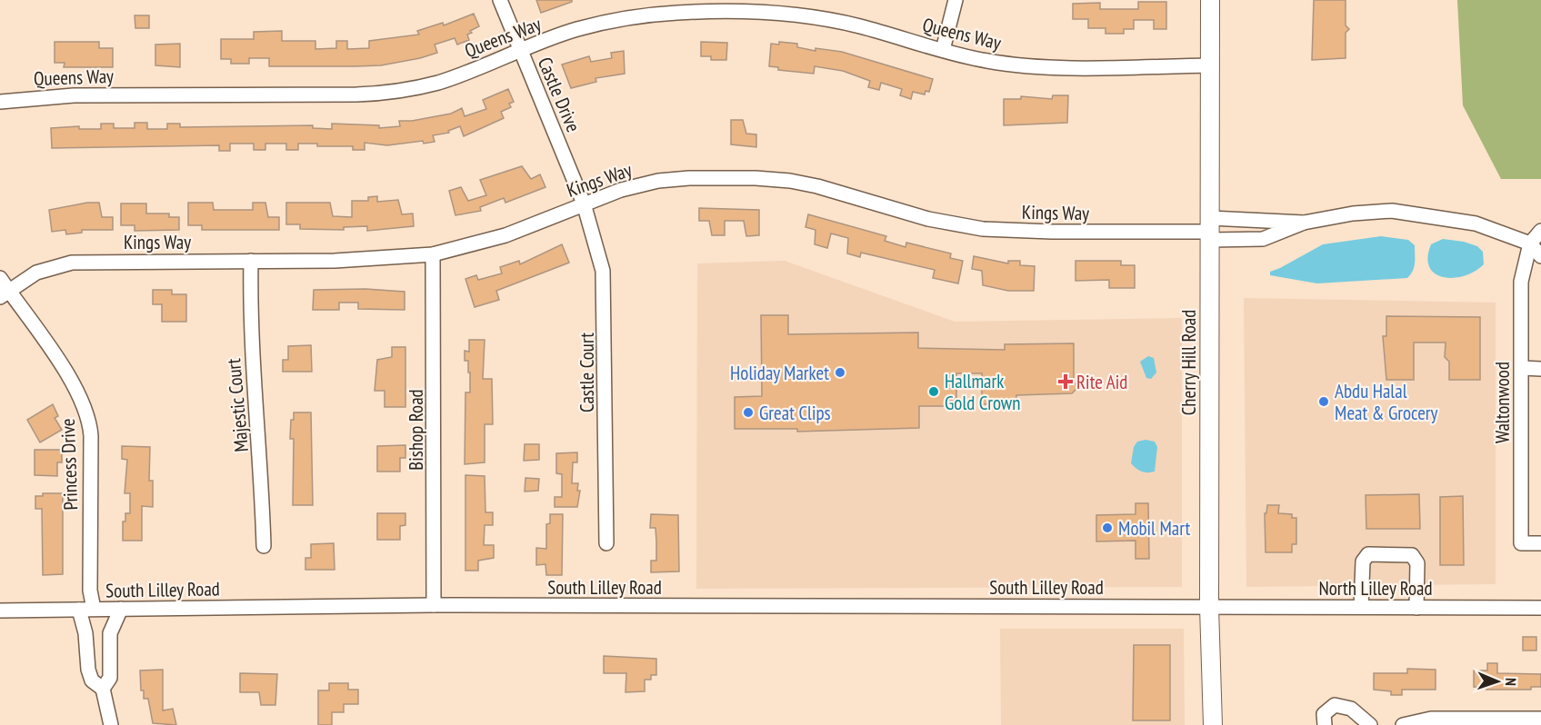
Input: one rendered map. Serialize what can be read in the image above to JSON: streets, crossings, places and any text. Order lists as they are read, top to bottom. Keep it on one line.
{"streets":{"main road":["Cherry Hill Road"],"street":["Queens Way","Castle Drive","Kings Way","Castle Court","Waltonwood","Majestic Court","Bishop Road","Princess Drive","South Lilley Road","North Lilley Road"]},"crossings":[["Queens Way","Castle Drive"],["Queens Way","Cherry Hill Road"],["Castle Drive","Kings Way"],["Castle Drive","Castle Court"],["Kings Way","Cherry Hill Road"],["Kings Way","Castle Court"],["Kings Way","Majestic Court"],["Kings Way","Bishop Road"],["Kings Way","Princess Drive"],["Cherry Hill Road","South Lilley Road"],["Cherry Hill Road","North Lilley Road"],["Bishop Road","South Lilley Road"],["Princess Drive","South Lilley Road"],["South Lilley Road","North Lilley Road"]],"places":{"other":["Holiday Market","Hallmark Gold Crown","Abdu Halal Meat & Grocery","Great Clips","Mobil Mart"],"health":["Rite Aid"]},"north":"right"}
